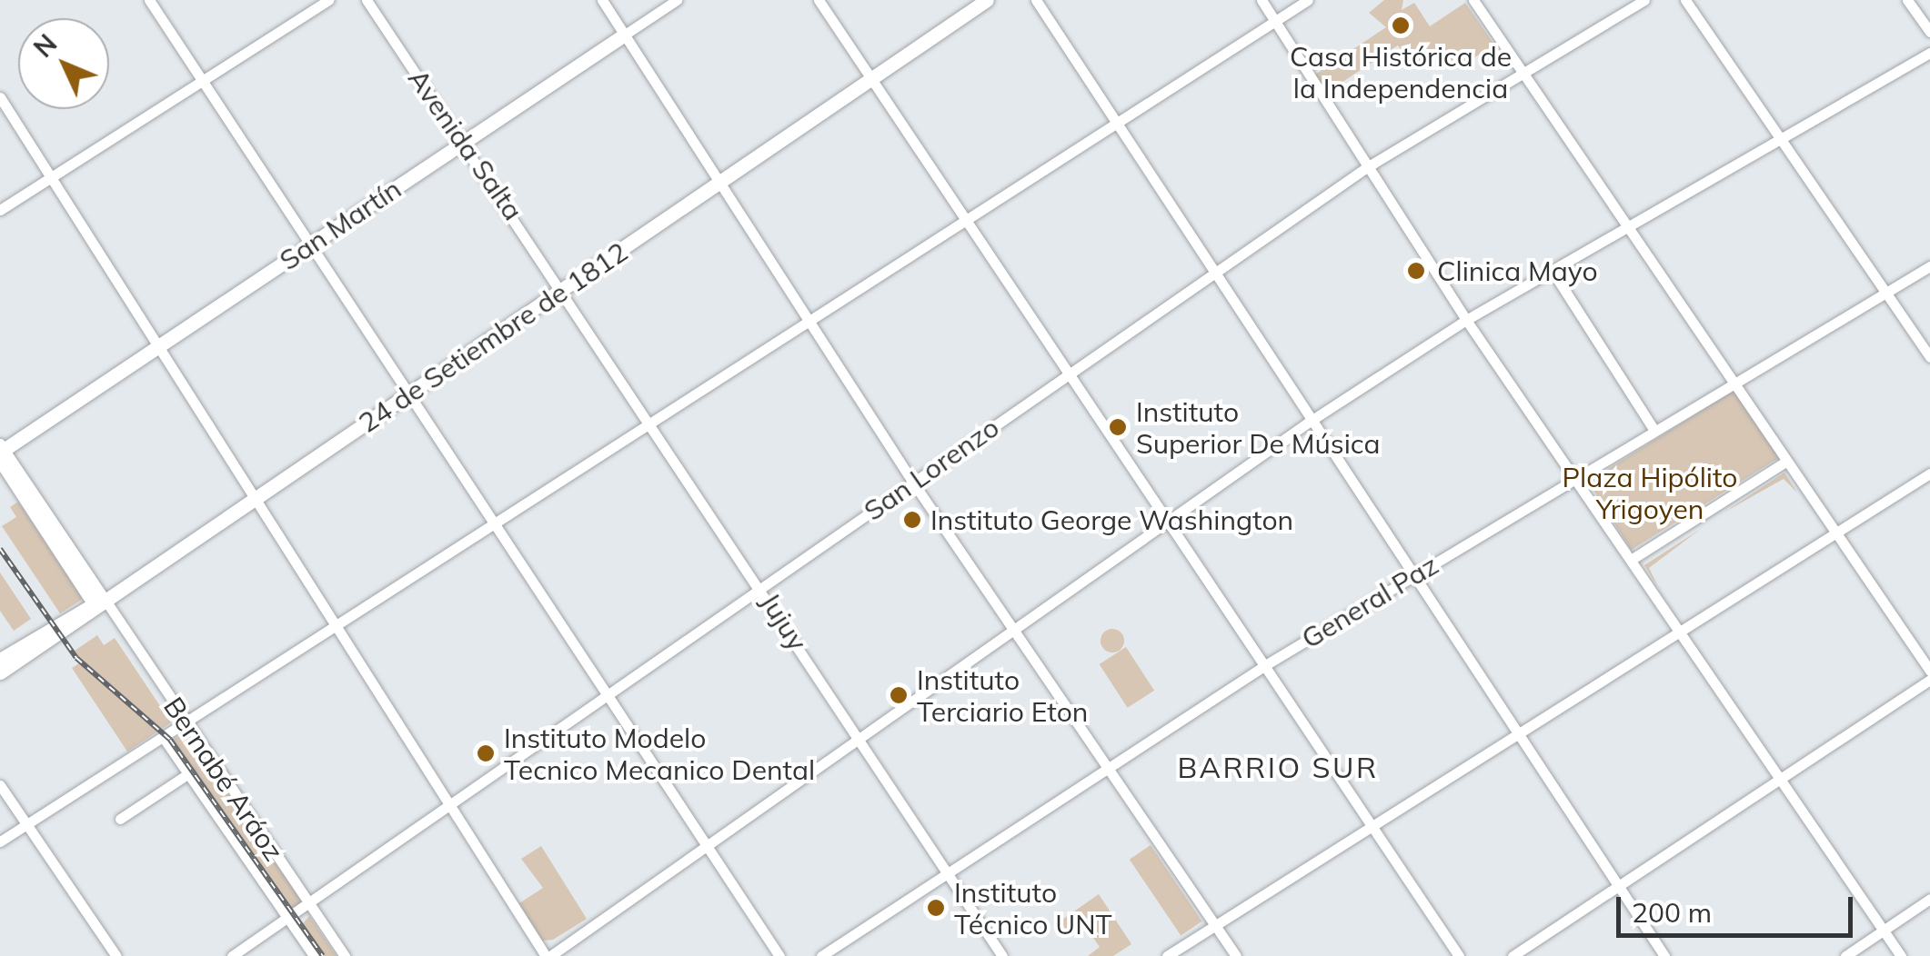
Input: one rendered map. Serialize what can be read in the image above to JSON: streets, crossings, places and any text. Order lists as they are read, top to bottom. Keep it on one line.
{"streets":{"main road":["San Martín","24 de Setiembre de 1812"],"street":["Avenida Salta","San Lorenzo","General Paz","Jujuy","Bernabé Aráoz"]},"crossings":[["Avenida Salta","San Martín"],["Avenida Salta","24 de Setiembre de 1812"],["Avenida Salta","Jujuy"],["24 de Setiembre de 1812","Jujuy"],["24 de Setiembre de 1812","Bernabé Aráoz"],["San Lorenzo","Jujuy"],["San Lorenzo","Bernabé Aráoz"],["General Paz","Jujuy"]],"districts":["BARRIO SUR"],"parks":["Plaza Hipólito Yrigoyen"],"places":["Casa Histórica de la Independencia","Clinica Mayo","Instituto Superior De Música","Instituto George Washington","Instituto Terciario Eton","Instituto Modelo Tecnico Mecanico Dental","Instituto Técnico UNT"],"scale_bar":"200 m","north":"top left"}
